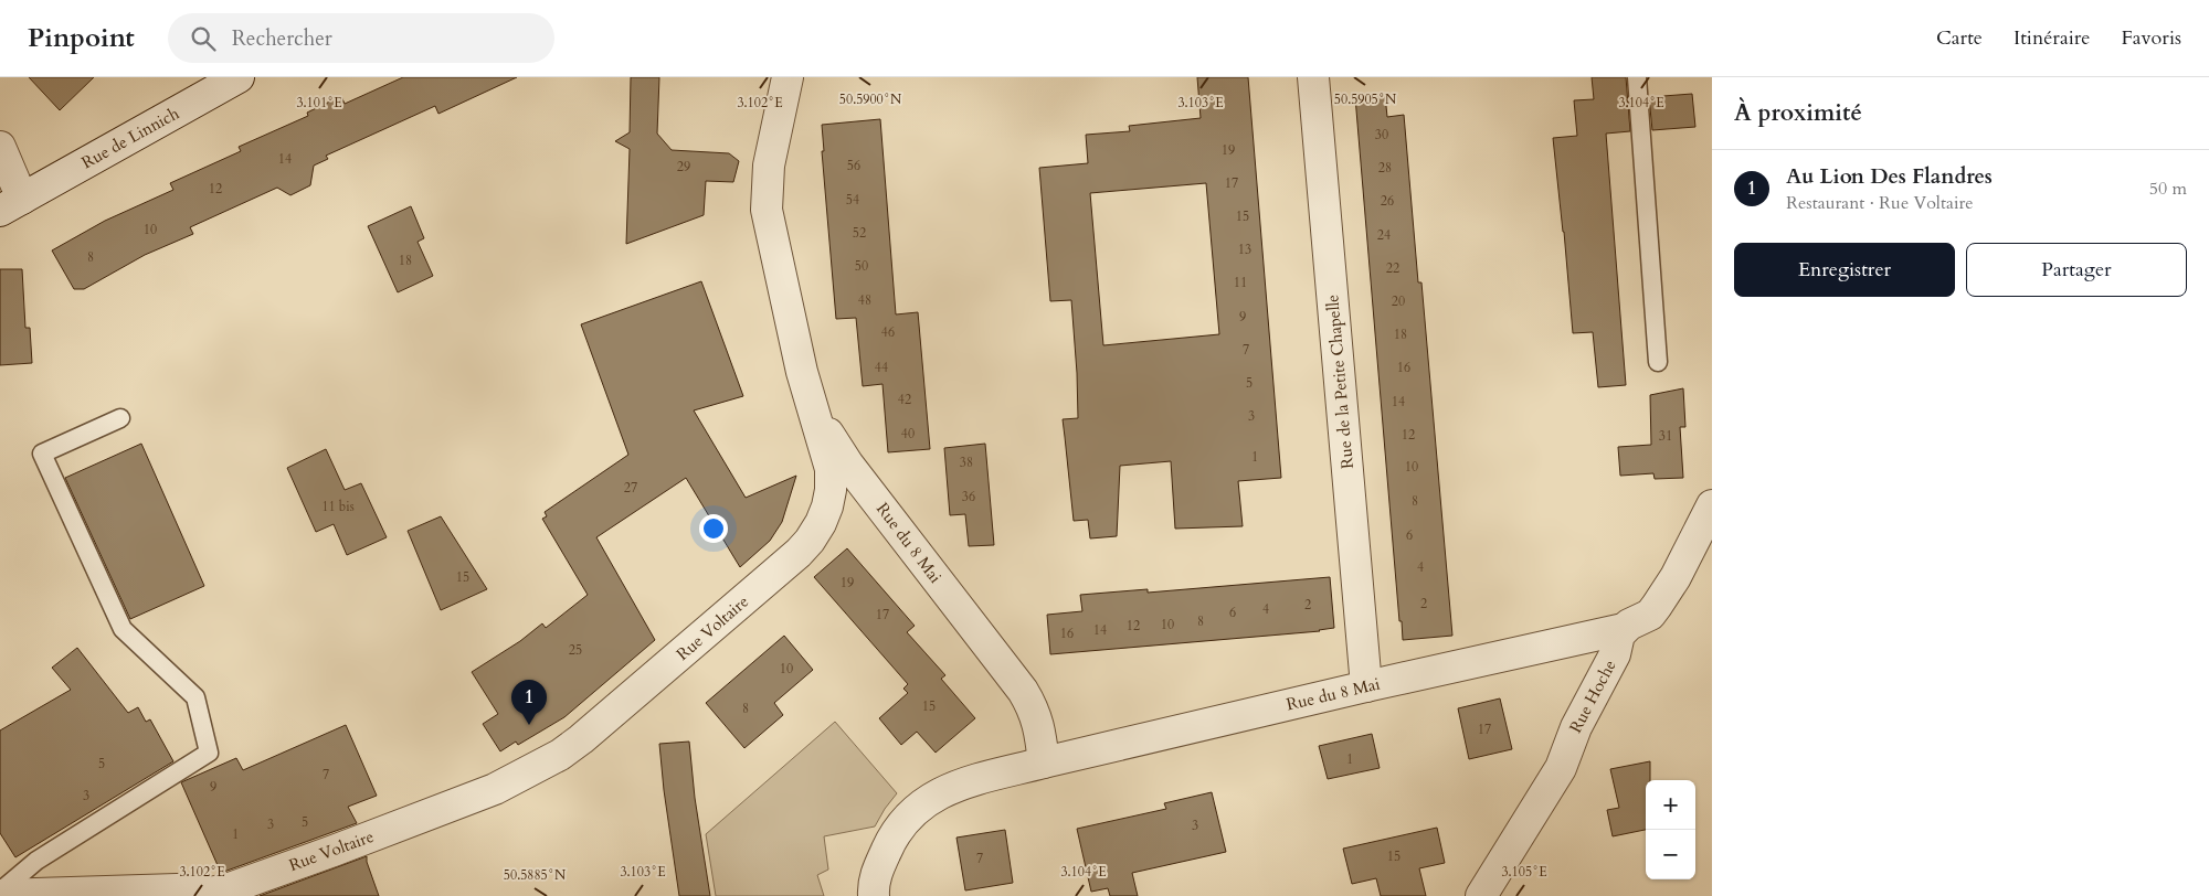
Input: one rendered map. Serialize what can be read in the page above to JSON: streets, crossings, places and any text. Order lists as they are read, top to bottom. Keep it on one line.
{"streets":{"street":["Rue de Linnich","Rue de la Petite Chapelle","Rue du 8 Mai","Rue Voltaire","Rue Hoche"]},"crossings":[["Rue de la Petite Chapelle","Rue du 8 Mai"],["Rue du 8 Mai","Rue Voltaire"],["Rue du 8 Mai","Rue Hoche"]],"house_numbers":["30","19","14","56","29","28","17","12","54","26","15","10","52","24","13","8","18","50","22","11","48","20","9","46","18","7","44","16","5","42","14","3","40","12","31","1","38","10","27","36","8","11 bis","6","4","15","19","2","2","4","6","17","8","10","12","14","16","25","10","15","8","17","1","5","7","9","3","5","3","3","1","15","7"],"page":{"header":"Pinpoint","search":"Rechercher","nav":["Carte","Itinéraire","Favoris"],"heading":"À proximité","list":[{"mark":"1","name":"Au Lion Des Flandres","note":"Restaurant · Rue Voltaire","value":"50 m"}],"buttons":["Enregistrer","Partager"],"pins":"1","map_buttons":["+","−"]},"coordinates":["50.5905°N","50.5900°N","3.101°E","3.102°E","3.103°E","3.104°E","3.105°E","50.5885°N"]}
